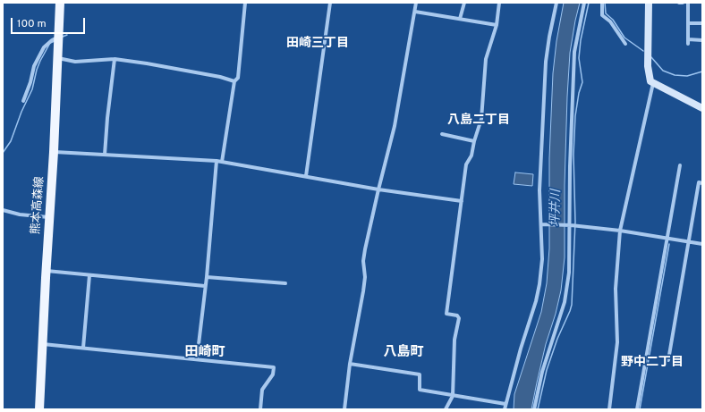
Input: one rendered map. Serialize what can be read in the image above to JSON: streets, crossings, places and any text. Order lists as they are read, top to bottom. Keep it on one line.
{"streets":{"main road":["熊本高森線"]},"districts":["田崎三丁目","八島二丁目","田崎町","八島町","野中二丁目"],"water":["坪井川"],"scale_bar":"100 m"}
